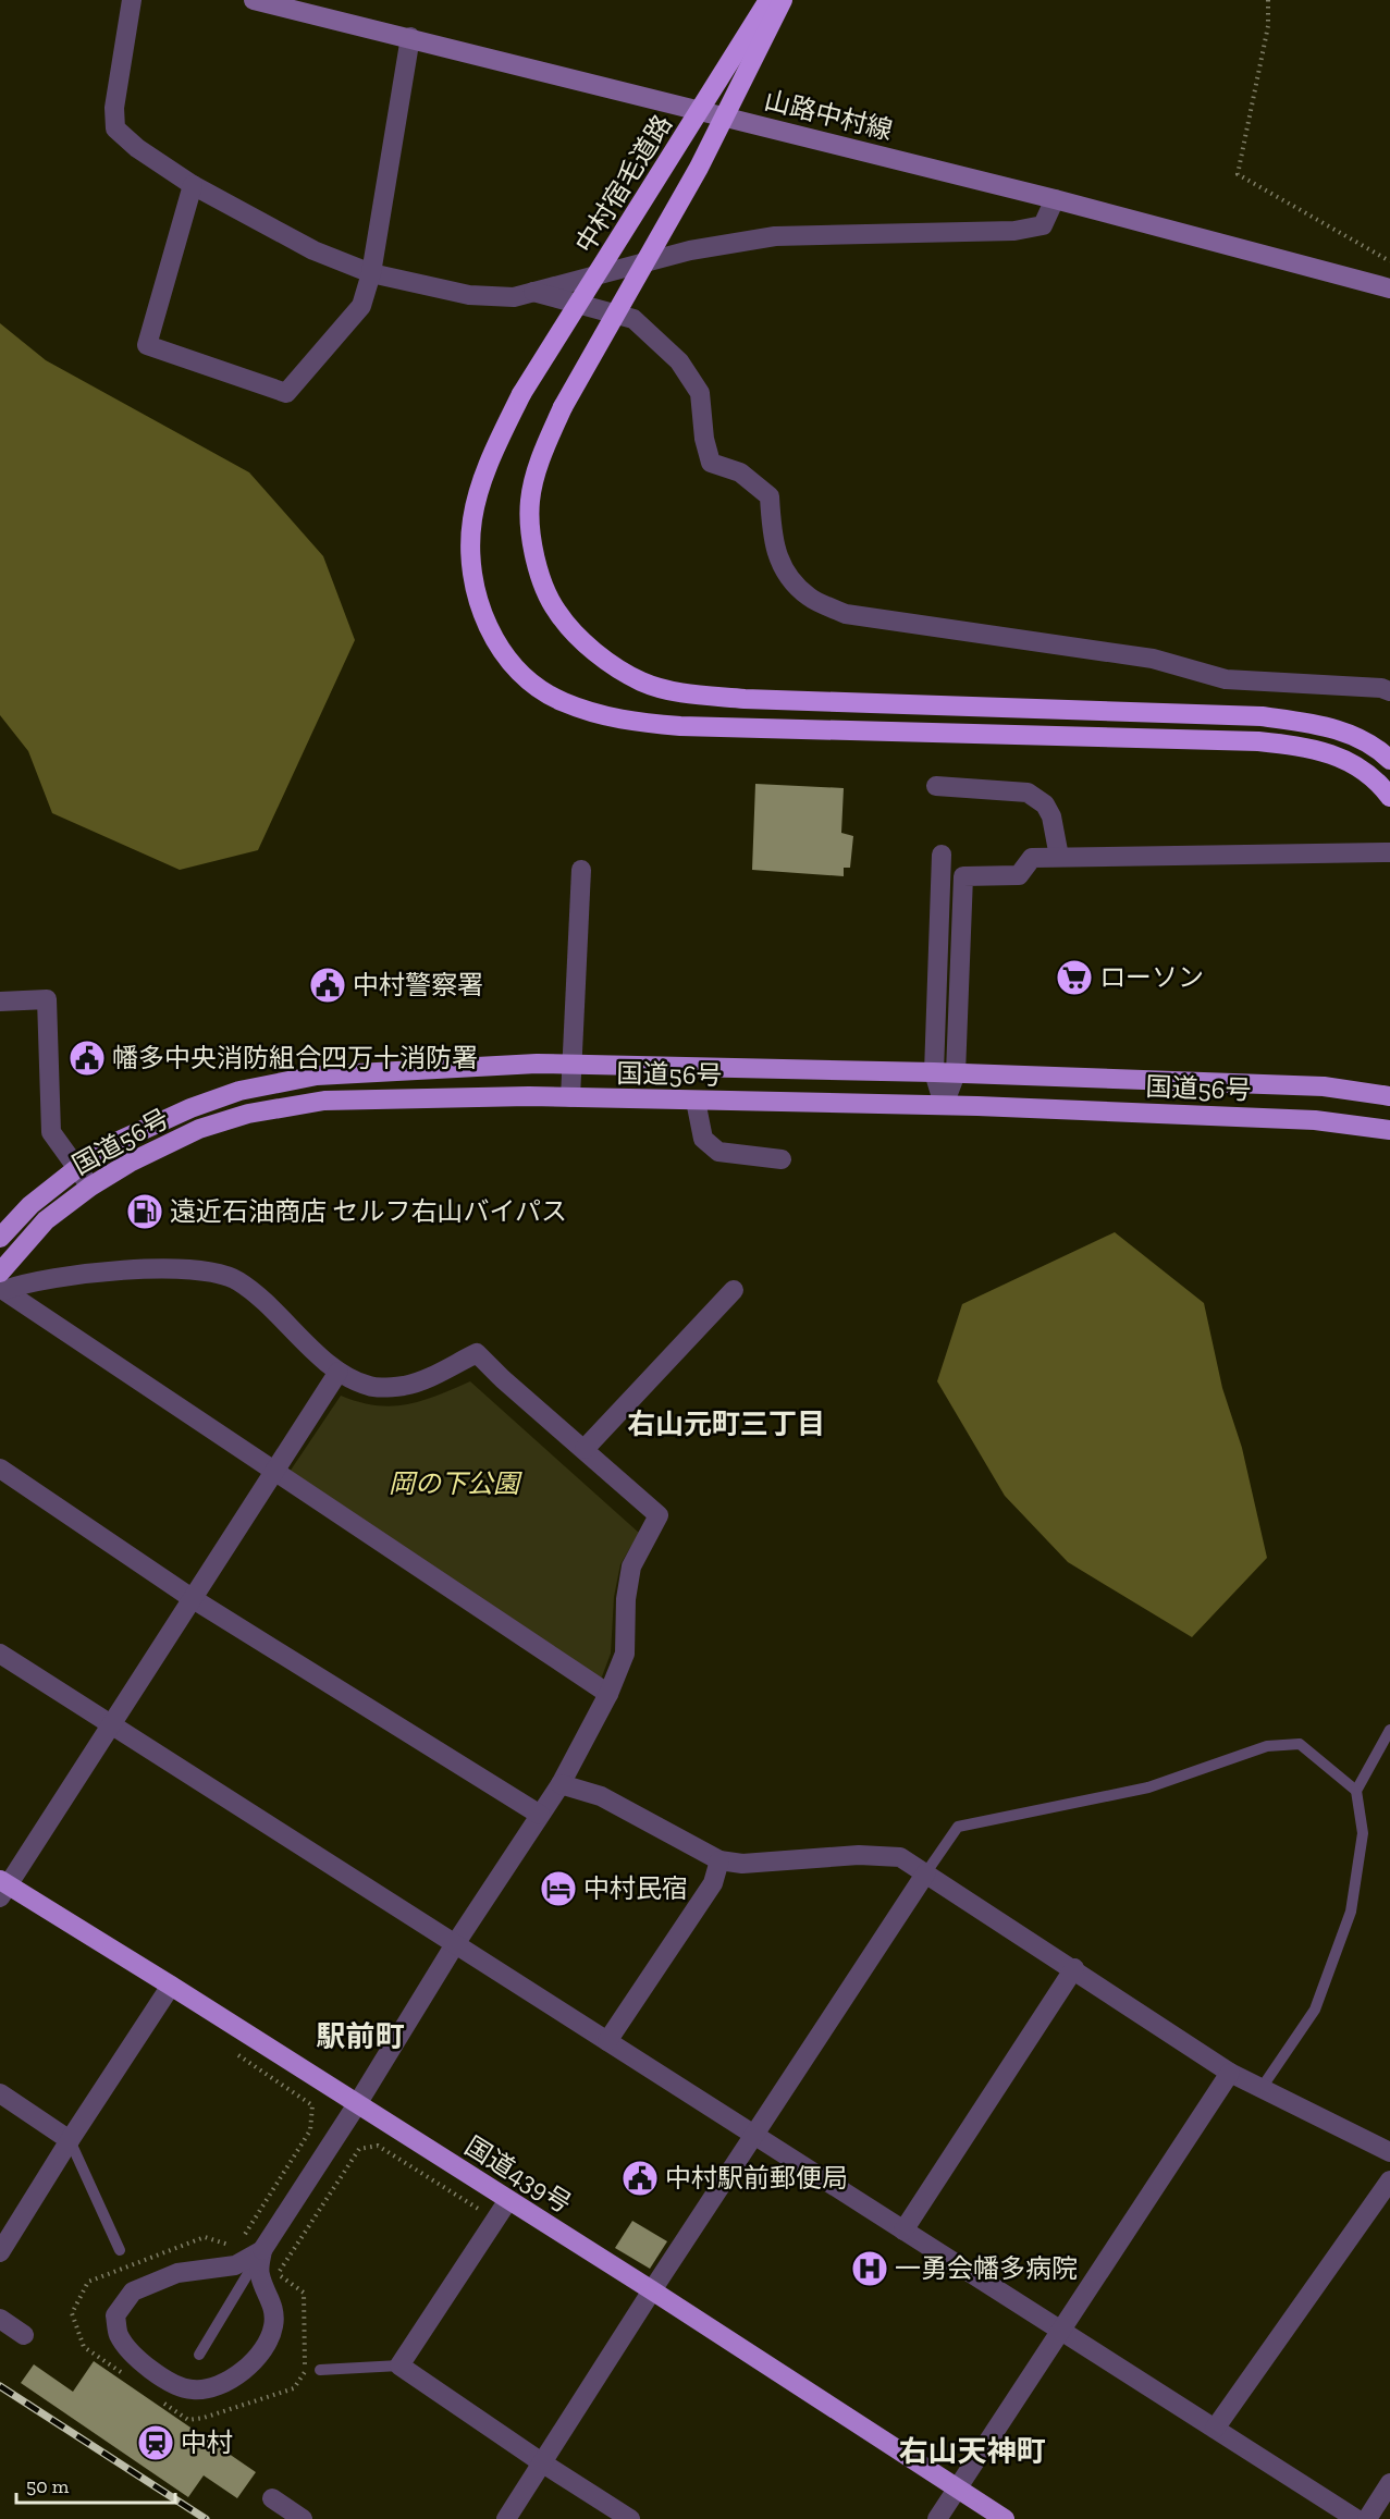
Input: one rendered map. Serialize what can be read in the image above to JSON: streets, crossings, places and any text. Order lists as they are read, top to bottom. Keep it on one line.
{"streets":{"highway":["中村宿毛道路","国道56号","国道439号"],"main road":["山路中村線"]},"districts":["右山元町三丁目","駅前町","右山天神町"],"parks":["岡の下公園"],"places":{"supermarket":["ローソン"],"public building":["中村警察署","幡多中央消防組合四万十消防署","中村駅前郵便局"],"fuel station":["遠近石油商店 セルフ右山バイパス"],"hotel":["中村民宿"],"hospital":["一勇会幡多病院"],"station":["中村"]},"scale_bar":"50 m"}
